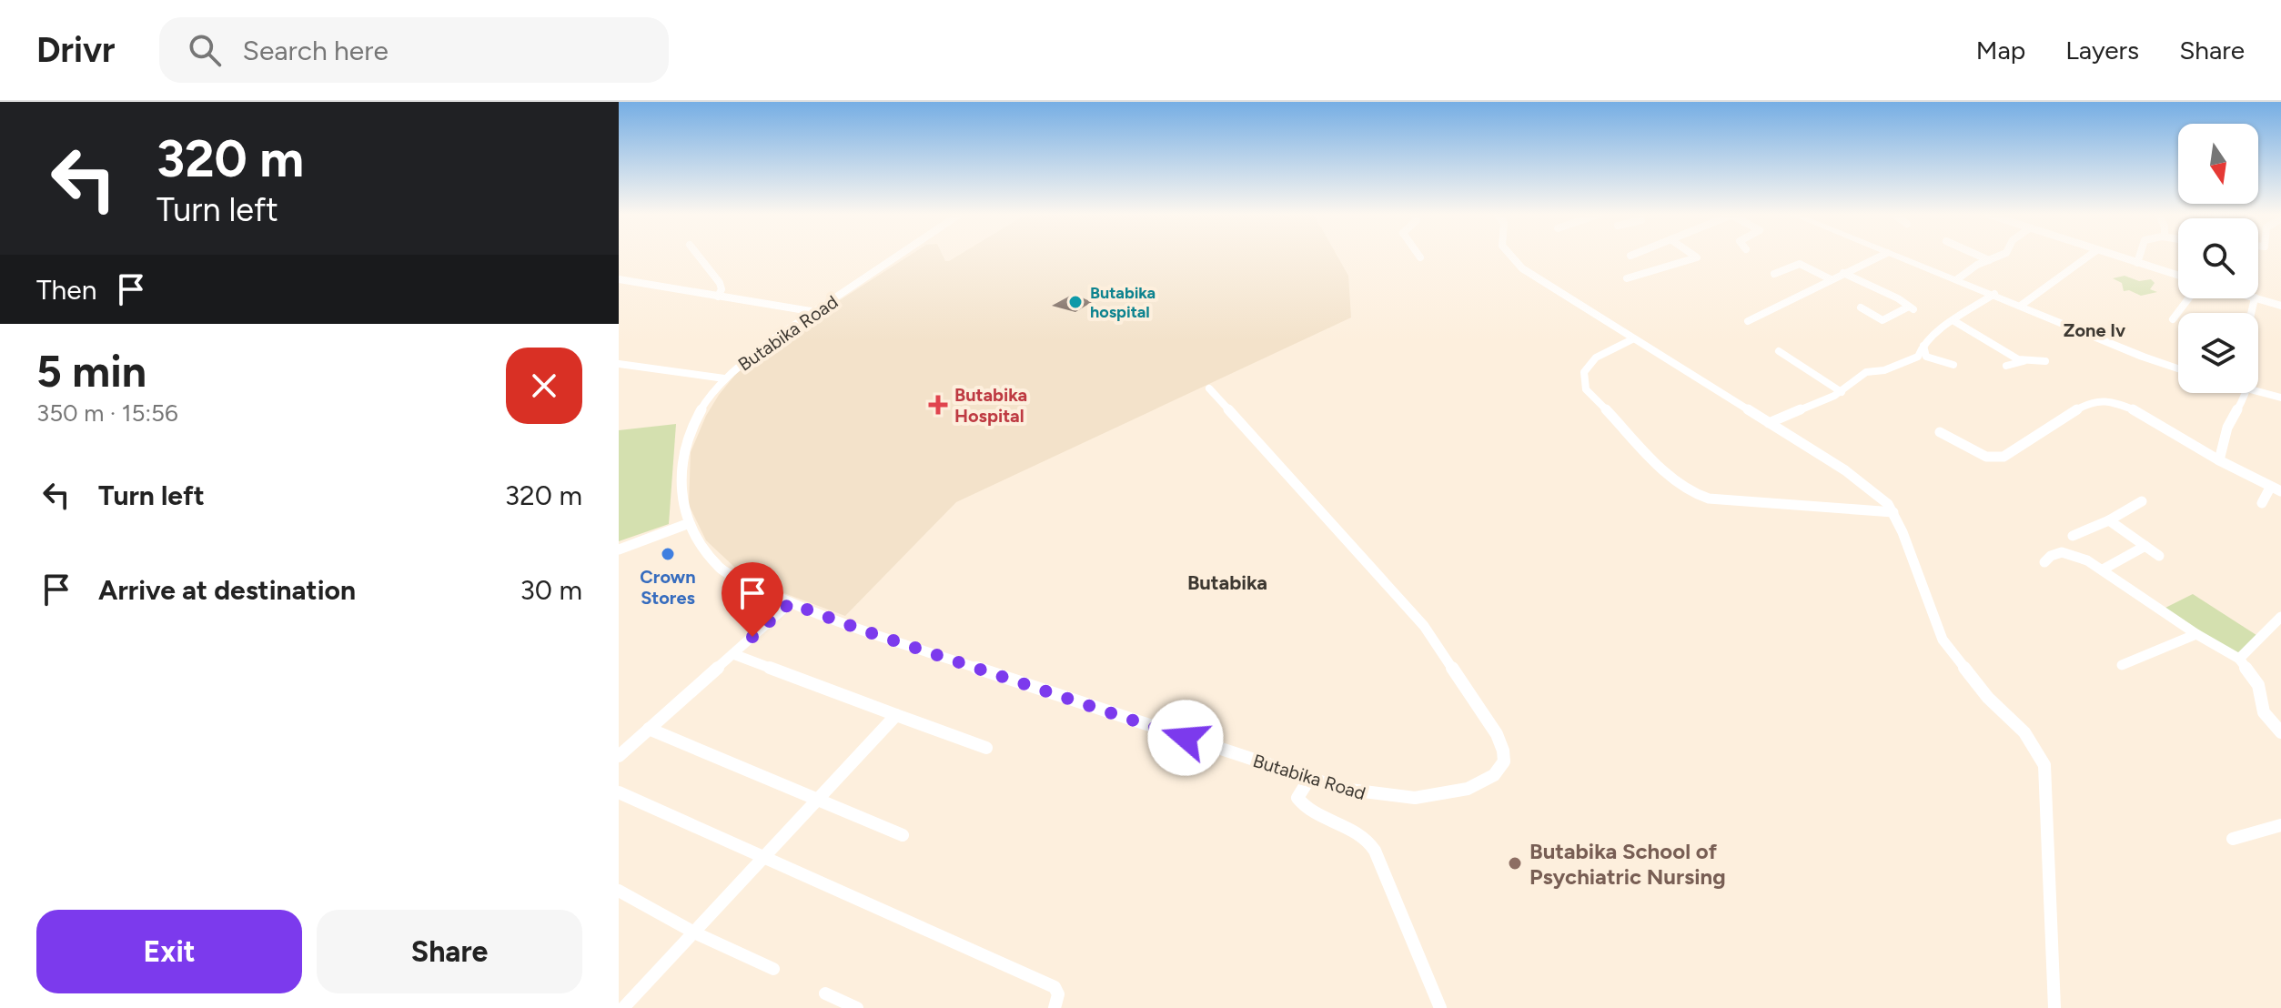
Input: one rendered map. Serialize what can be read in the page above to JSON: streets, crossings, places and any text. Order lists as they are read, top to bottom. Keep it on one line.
{"streets":{"street":["Butabika Road"]},"districts":["Zone Iv","Butabika"],"places":{"other":["Butabika hospital","Crown Stores","Butabika School of Psychiatric Nursing"],"health":["Butabika Hospital"]},"north":"bottom","page":{"header":"Drivr","search":"Search here","nav":["Map","Layers","Share"],"turn":["320 m","Turn left"],"then":"Then","heading":["5 min","350 m · 15:56"],"list":[{"name":"Turn left","value":"320 m"},{"name":"Arrive at destination","value":"30 m"}],"buttons":["Exit","Share"]}}
